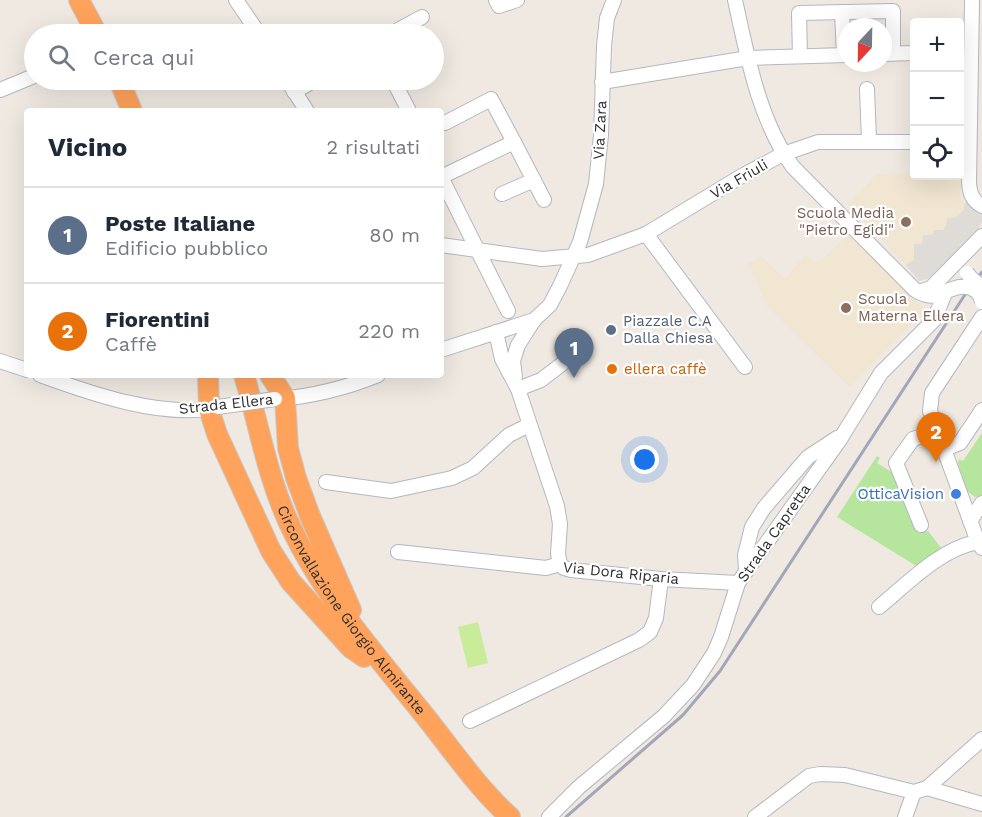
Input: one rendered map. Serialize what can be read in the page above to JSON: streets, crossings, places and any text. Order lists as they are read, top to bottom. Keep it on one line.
{"streets":{"highway":["Circonvallazione Giorgio Almirante"],"street":["Via Zara","Via Friuli","Strada Ellera","Strada Capretta","Via Dora Riparia"]},"crossings":[["Via Zara","Via Friuli"],["Strada Capretta","Via Dora Riparia"]],"places":["Scuola Media \"Pietro Egidi\"","Scuola Materna Ellera","Piazzale C.A Dalla Chiesa","ellera caffè","OtticaVision"],"north":"bottom","page":{"map_buttons":["+","−"],"search":"Cerca qui","heading":["Vicino","2 risultati"],"list":[{"mark":"1","name":"Poste Italiane","note":"Edificio pubblico","value":"80 m"},{"mark":"2","name":"Fiorentini","note":"Caffè","value":"220 m"}],"pins":["1","2"]}}
